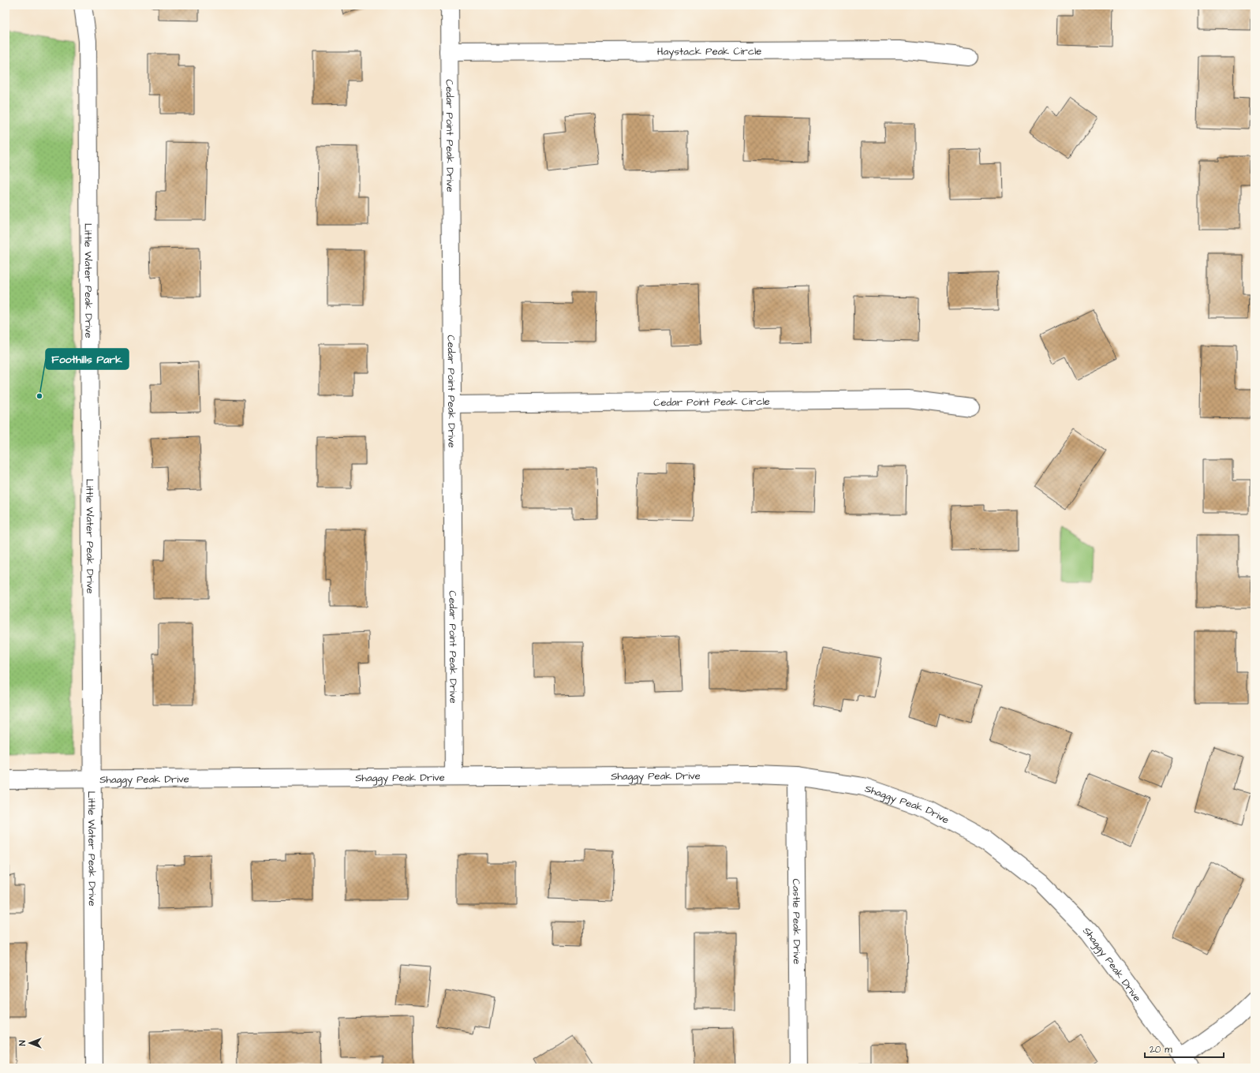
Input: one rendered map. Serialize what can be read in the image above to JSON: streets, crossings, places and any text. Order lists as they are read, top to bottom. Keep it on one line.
{"streets":{"street":["Haystack Peak Circle","Cedar Point Peak Drive","Little Water Peak Drive","Cedar Point Peak Circle","Shaggy Peak Drive","Castle Peak Drive"]},"crossings":[["Haystack Peak Circle","Cedar Point Peak Drive"],["Cedar Point Peak Drive","Cedar Point Peak Circle"],["Cedar Point Peak Drive","Shaggy Peak Drive"],["Little Water Peak Drive","Shaggy Peak Drive"],["Shaggy Peak Drive","Castle Peak Drive"]],"places":["Foothills Park"],"scale_bar":"20 m","north":"left"}
